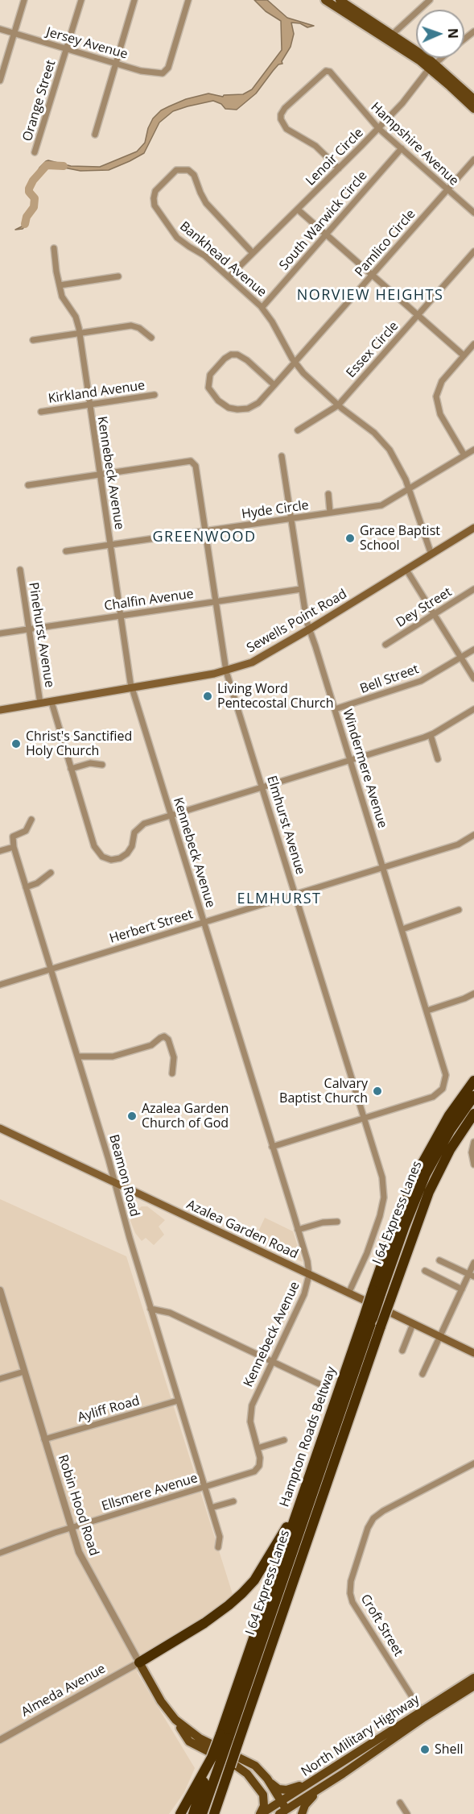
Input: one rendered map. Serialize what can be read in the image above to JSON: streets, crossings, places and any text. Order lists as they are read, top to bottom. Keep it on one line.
{"streets":{"highway":["I 64 Express Lanes","Hampton Roads Beltway"],"main road":["Sewells Point Road","Azalea Garden Road","Robin Hood Road","North Military Highway"],"street":["Jersey Avenue","Orange Street","Hampshire Avenue","Lenoir Circle","South Warwick Circle","Pamlico Circle","Bankhead Avenue","Essex Circle","Kirkland Avenue","Kennebeck Avenue","Hyde Circle","Chalfin Avenue","Dey Street","Pinehurst Avenue","Bell Street","Windermere Avenue","Elmhurst Avenue","Herbert Street","Beamon Road","Ayliff Road","Ellsmere Avenue","Croft Street","Almeda Avenue"]},"crossings":[["Jersey Avenue","Orange Street"],["Hampshire Avenue","Lenoir Circle"],["Hampshire Avenue","South Warwick Circle"],["Hampshire Avenue","Pamlico Circle"],["Lenoir Circle","Bankhead Avenue"],["South Warwick Circle","Bankhead Avenue"],["Pamlico Circle","Bankhead Avenue"],["Bankhead Avenue","Essex Circle"],["Bankhead Avenue","Hyde Circle"],["Bankhead Avenue","Sewells Point Road"],["Kirkland Avenue","Kennebeck Avenue"],["Kennebeck Avenue","Hyde Circle"],["Kennebeck Avenue","Chalfin Avenue"],["Kennebeck Avenue","Sewells Point Road"],["Kennebeck Avenue","Windermere Avenue"],["Kennebeck Avenue","Elmhurst Avenue"],["Kennebeck Avenue","Herbert Street"],["Kennebeck Avenue","Azalea Garden Road"],["Kennebeck Avenue","Ellsmere Avenue"],["Hyde Circle","Windermere Avenue"],["Hyde Circle","Elmhurst Avenue"],["Chalfin Avenue","Pinehurst Avenue"],["Chalfin Avenue","Windermere Avenue"],["Chalfin Avenue","Elmhurst Avenue"],["Sewells Point Road","Pinehurst Avenue"],["Sewells Point Road","Windermere Avenue"],["Sewells Point Road","Elmhurst Avenue"],["Bell Street","Windermere Avenue"],["Windermere Avenue","Elmhurst Avenue"],["Windermere Avenue","Herbert Street"],["Elmhurst Avenue","Herbert Street"],["Elmhurst Avenue","Azalea Garden Road"],["Herbert Street","Beamon Road"],["Beamon Road","Azalea Garden Road"],["Beamon Road","Ayliff Road"],["Beamon Road","Ellsmere Avenue"],["I 64 Express Lanes","Hampton Roads Beltway"],["Ayliff Road","Robin Hood Road"],["Ellsmere Avenue","Robin Hood Road"],["Robin Hood Road","Almeda Avenue"],["Robin Hood Road","North Military Highway"],["Croft Street","North Military Highway"]],"districts":["NORVIEW HEIGHTS","GREENWOOD","ELMHURST"],"places":["Grace Baptist School","Living Word Pentecostal Church","Christ's Sanctified Holy Church","Calvary Baptist Church","Azalea Garden Church of God","Shell"],"north":"right"}
